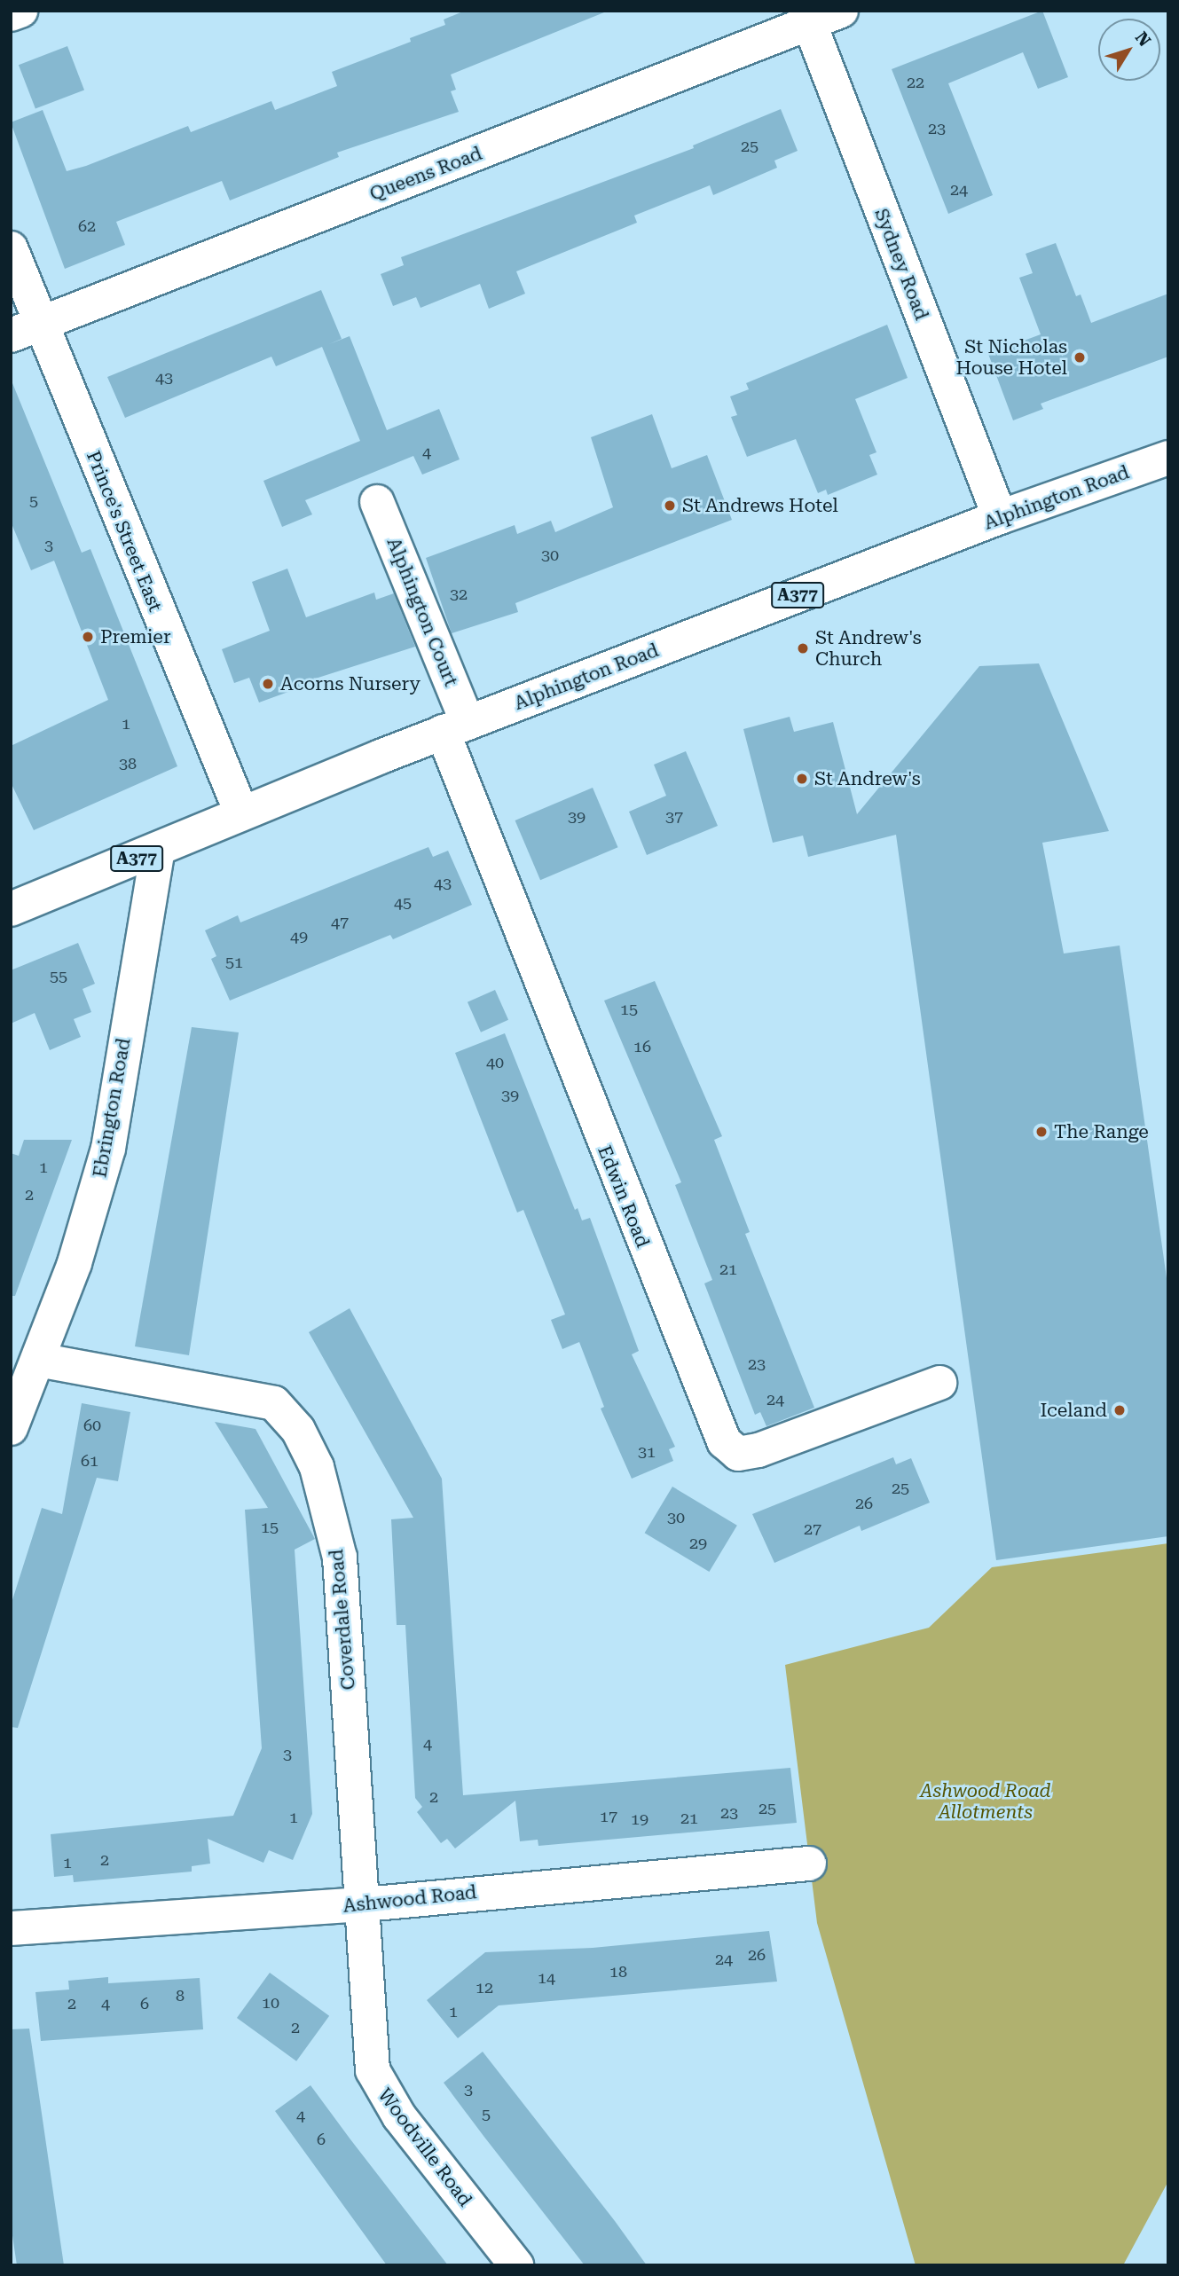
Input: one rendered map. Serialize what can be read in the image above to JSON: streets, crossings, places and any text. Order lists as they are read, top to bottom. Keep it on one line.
{"streets":{"main road":["Queens Road","Sydney Road","Alphington Road","Prince's Street East","A377","Alphington Court","Ebrington Road","Edwin Road","Coverdale Road","Ashwood Road","Woodville Road"]},"crossings":[["Queens Road","Sydney Road"],["Queens Road","Prince's Street East"],["Sydney Road","Alphington Road"],["Alphington Road","Prince's Street East"],["Alphington Road","Alphington Court"],["Alphington Road","Ebrington Road"],["Alphington Road","Edwin Road"],["Alphington Court","Edwin Road"],["Ebrington Road","Coverdale Road"],["Coverdale Road","Ashwood Road"],["Coverdale Road","Woodville Road"],["Ashwood Road","Woodville Road"]],"parks":["Ashwood Road Allotments"],"places":["St Nicholas House Hotel","St Andrews Hotel","Premier","St Andrew's Church","Acorns Nursery","St Andrew's","The Range","Iceland"],"house_numbers":["22","23","25","24","62","43","4","5","3","30","32","1","38","39","37","43","45","47","49","51","55","15","16","40","39","1","2","21","23","24","60","31","61","25","26","30","15","27","29","4","3","2","25","23","17","1","21","19","2","1","26","24","18","14","12","8","10","2","4","6","1","2","3","5","4","6"],"north":"top right"}
